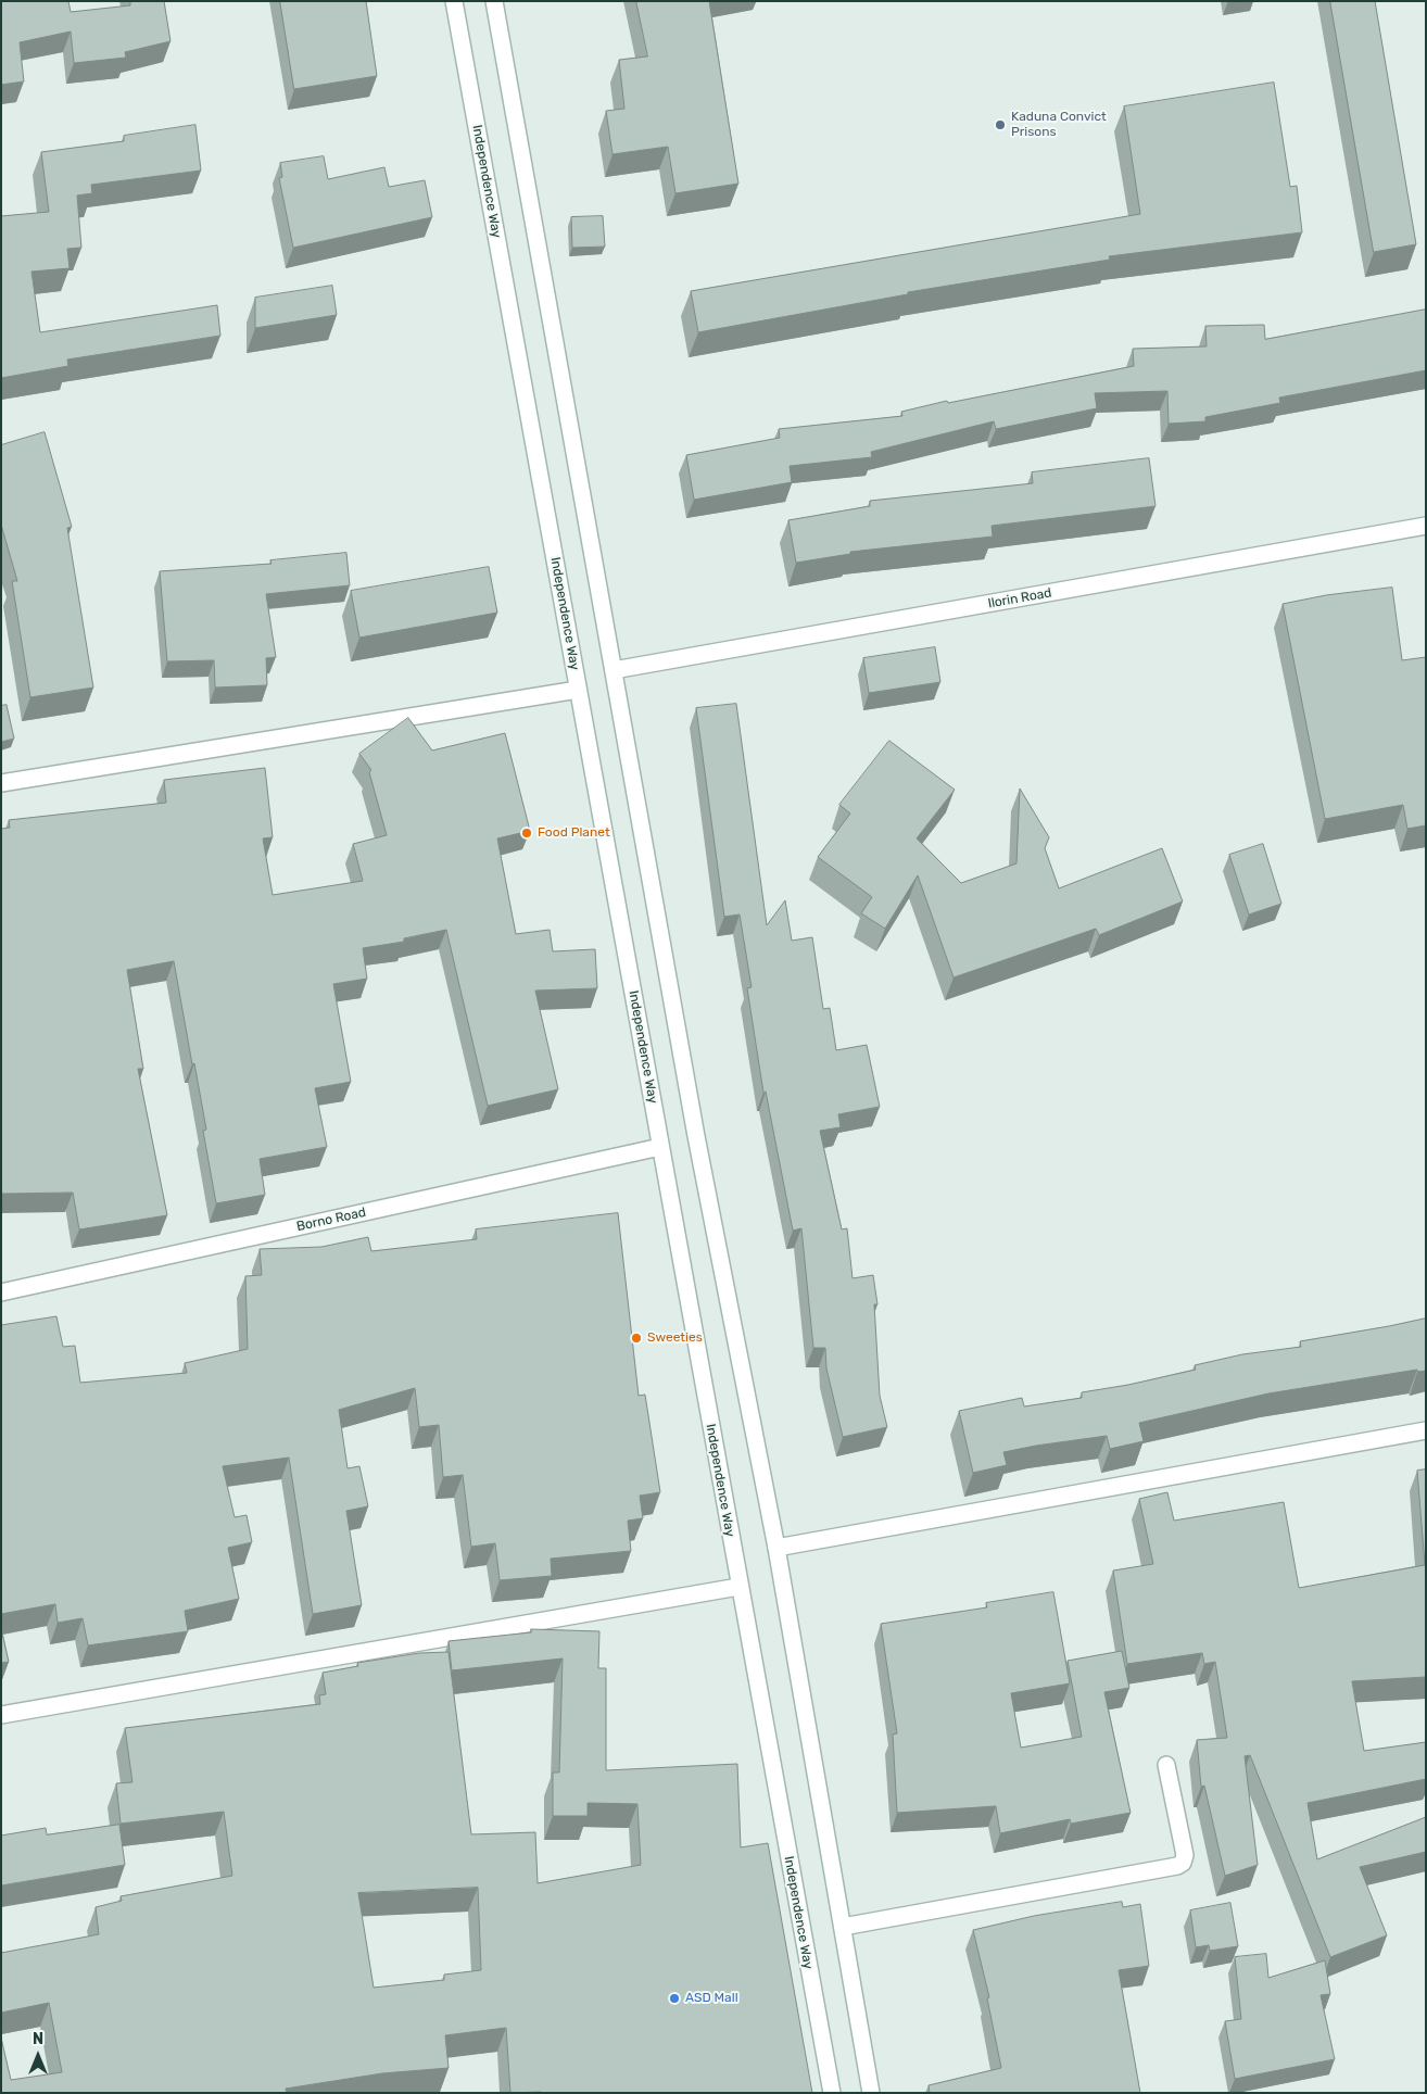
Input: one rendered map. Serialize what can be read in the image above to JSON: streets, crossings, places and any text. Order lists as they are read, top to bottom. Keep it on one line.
{"streets":{"main road":["Independence Way","Ilorin Road","Borno Road"]},"crossings":[["Independence Way","Borno Road"]],"places":["Kaduna Convict Prisons","Food Planet","Sweeties","ASD Mall"],"north":"top"}
